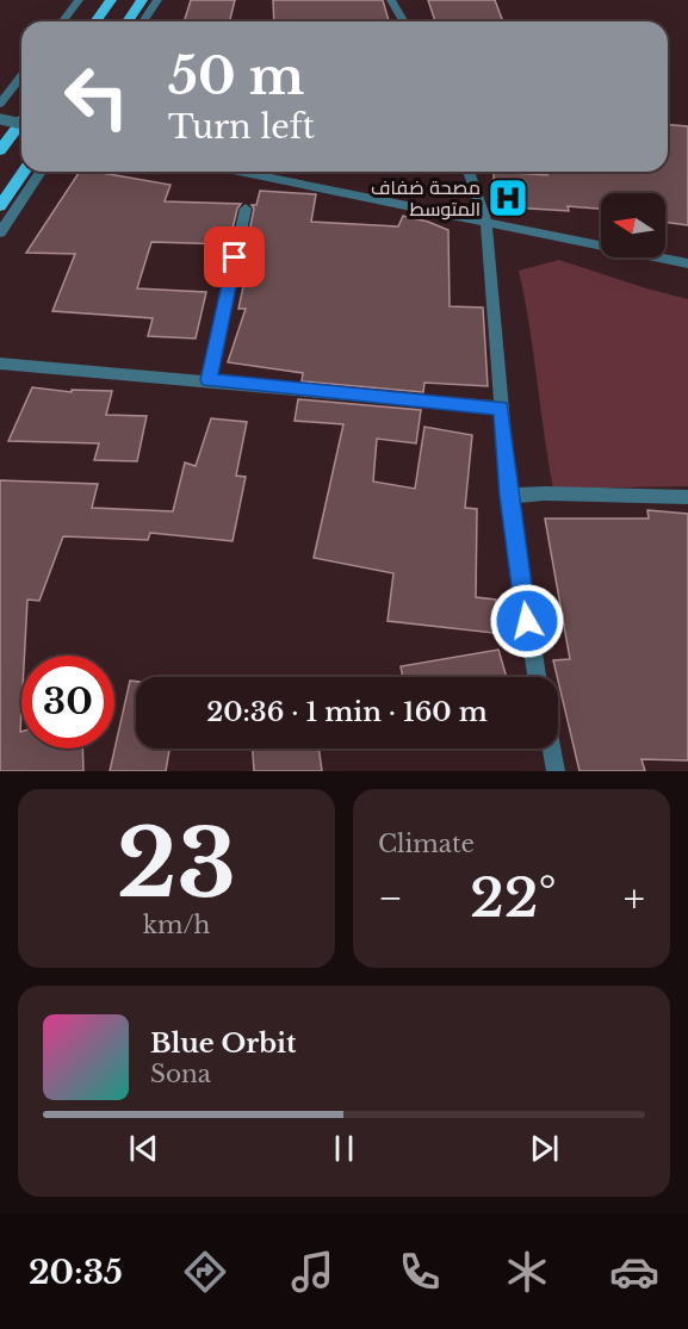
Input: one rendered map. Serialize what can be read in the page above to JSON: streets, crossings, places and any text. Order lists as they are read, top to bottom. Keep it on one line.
{"places":{"hospital":["مصحة ضفاف المتوسط"]},"north":"left","page":{"turn":["50 m","Turn left"],"limit":"30","trip":"20:36 · 1 min · 160 m","tile":[["23","km/h"],"Climate"],"heat":["−","22°","+"],"song":["Blue Orbit","Sona"],"tabs":"20:35"}}
